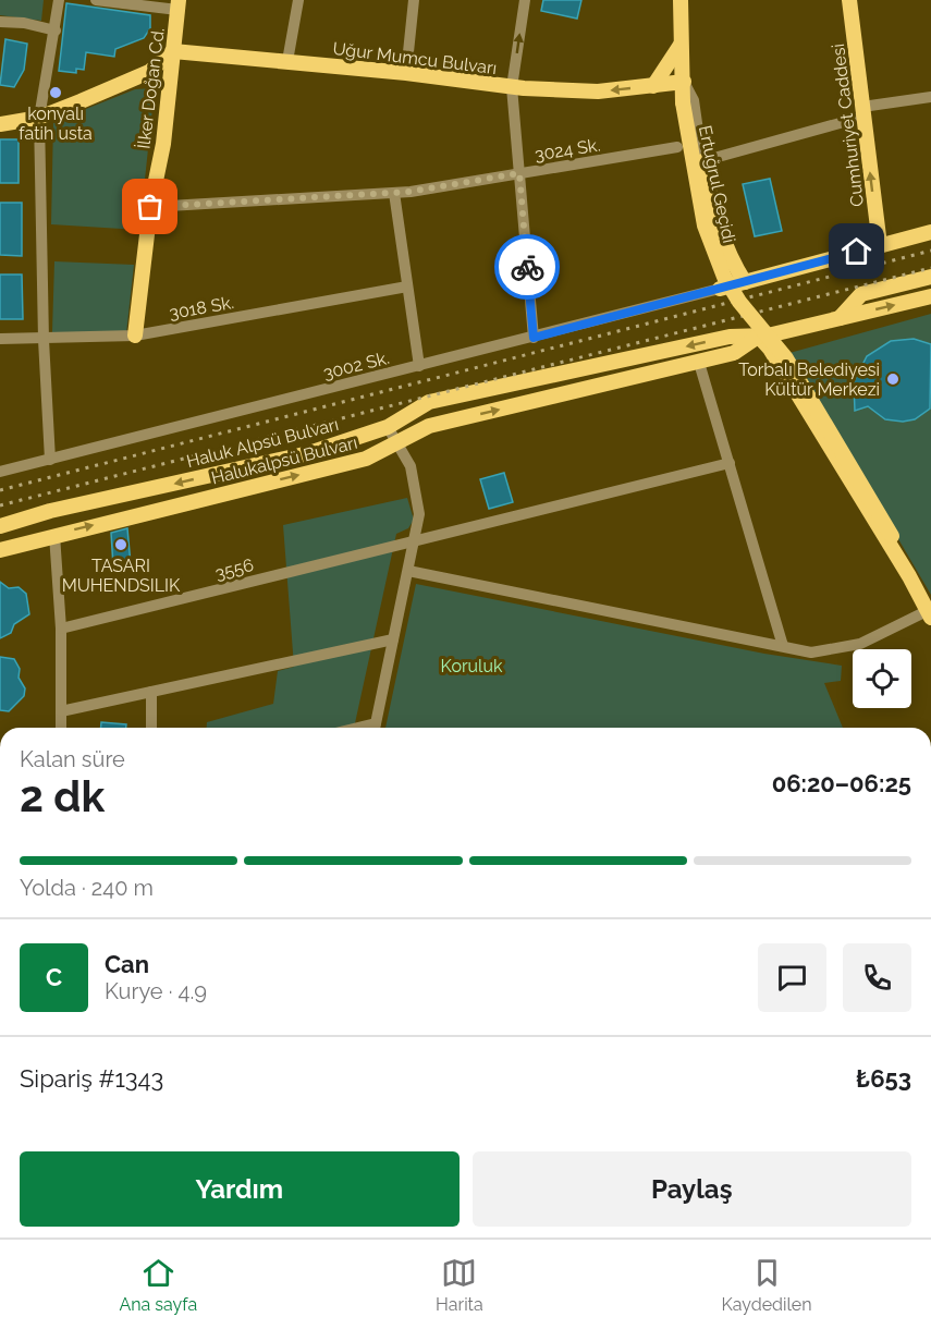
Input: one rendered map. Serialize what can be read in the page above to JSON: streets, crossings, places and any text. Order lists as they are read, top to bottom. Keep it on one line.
{"streets":{"main road":["Uğur Mumcu Bulvarı","İlker Doğan Cd.","Cumhuriyet Caddesi","Ertuğrul Geçidi","Haluk Alpsü Bulvarı","Halukalpsü Bulvarı"],"street":["3024 Sk.","3018 Sk.","3002 Sk.","3556"]},"crossings":[["Uğur Mumcu Bulvarı","İlker Doğan Cd."],["Uğur Mumcu Bulvarı","Ertuğrul Geçidi"],["İlker Doğan Cd.","3024 Sk."],["İlker Doğan Cd.","3018 Sk."],["Haluk Alpsü Bulvarı","Halukalpsü Bulvarı"]],"one_way":["Cumhuriyet Caddesi","Haluk Alpsü Bulvarı","Halukalpsü Bulvarı"],"parks":["Koruluk"],"places":["konyalı fatih usta","Torbalı Belediyesi Kültür Merkezi","TASARI MUHENDSILIK"],"page":{"heading":["2 dk","Kalan süre","06:20–06:25"],"panel":["Can","Kurye · 4.9","Sipariş #1343","₺653"],"bar":"Yolda · 240 m","round":"C","buttons":["Yardım","Paylaş"],"tabs":["Ana sayfa","Harita","Kaydedilen"]}}
